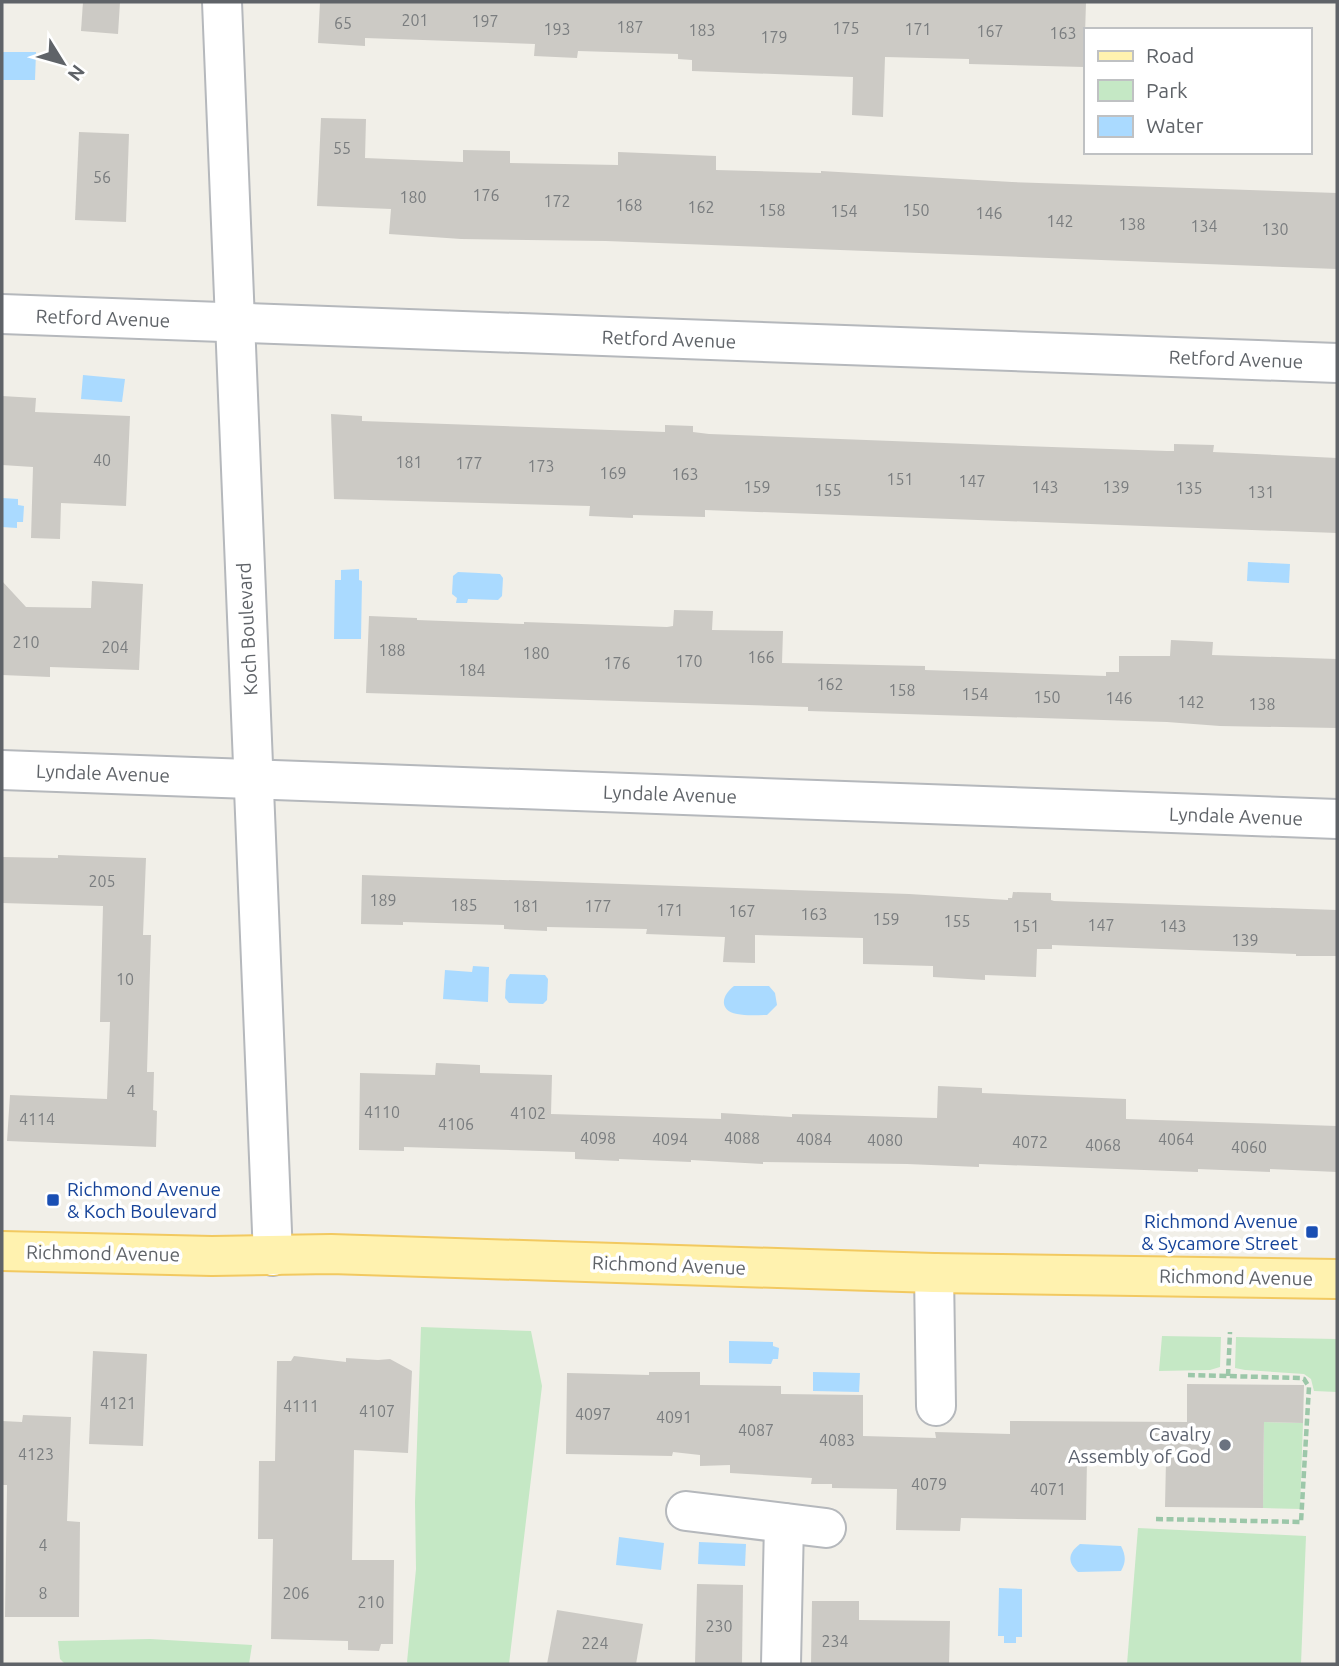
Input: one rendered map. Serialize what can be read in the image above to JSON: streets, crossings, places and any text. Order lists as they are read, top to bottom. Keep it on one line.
{"streets":{"main road":["Richmond Avenue"],"street":["Retford Avenue","Koch Boulevard","Lyndale Avenue"]},"crossings":[["Retford Avenue","Koch Boulevard"],["Koch Boulevard","Lyndale Avenue"],["Koch Boulevard","Richmond Avenue"]],"places":{"transit":["Richmond Avenue & Koch Boulevard","Richmond Avenue & Sycamore Street"],"other":["Cavalry Assembly of God"]},"house_numbers":["201","197","65","187","175","193","171","183","167","163","179","55","56","176","180","172","168","162","158","150","154","146","142","138","134","130","40","181","177","173","169","163","151","147","159","143","139","135","155","131","210","204","188","180","166","170","176","184","162","158","154","150","146","142","138","205","189","185","181","177","171","167","163","159","155","147","151","143","139","10","4","4110","4102","4114","4106","4098","4088","4094","4084","4064","4080","4072","4068","4060","4121","4111","4107","4097","4091","4087","4083","4123","4079","4071","4","8","206","210","230","234","224"],"legend":["Road","Park","Water"],"north":"bottom right"}
